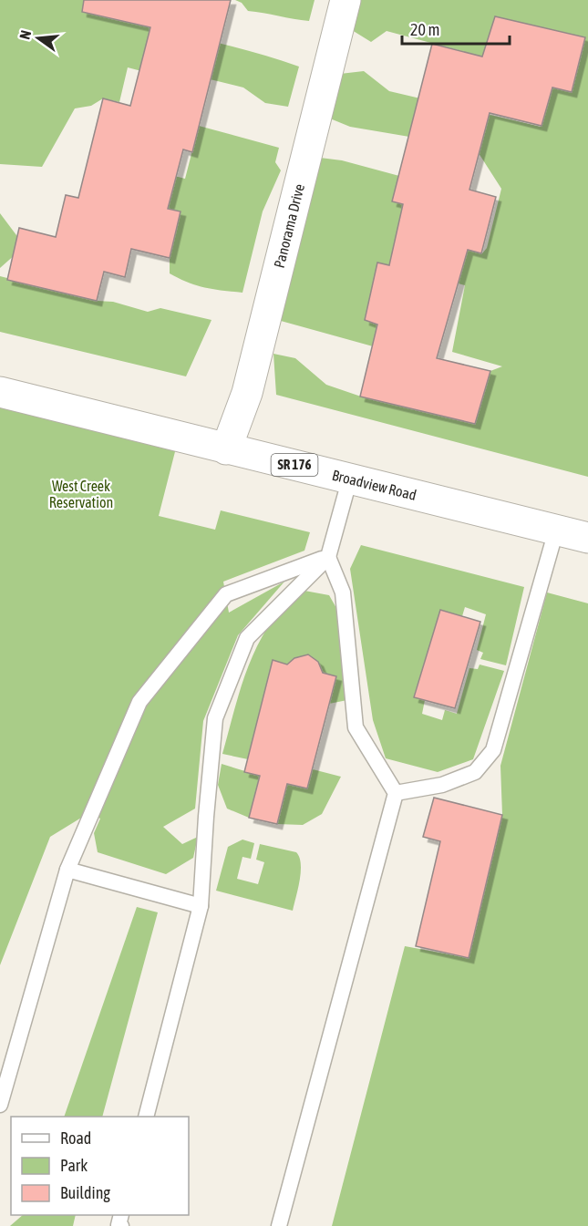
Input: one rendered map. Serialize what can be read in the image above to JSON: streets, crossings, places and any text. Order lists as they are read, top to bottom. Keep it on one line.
{"streets":{"main road":["Panorama Drive","SR 176","Broadview Road"]},"crossings":[["Panorama Drive","Broadview Road"]],"parks":["West Creek Reservation"],"legend":["Road","Park","Building"],"scale_bar":"20 m","north":"left"}
